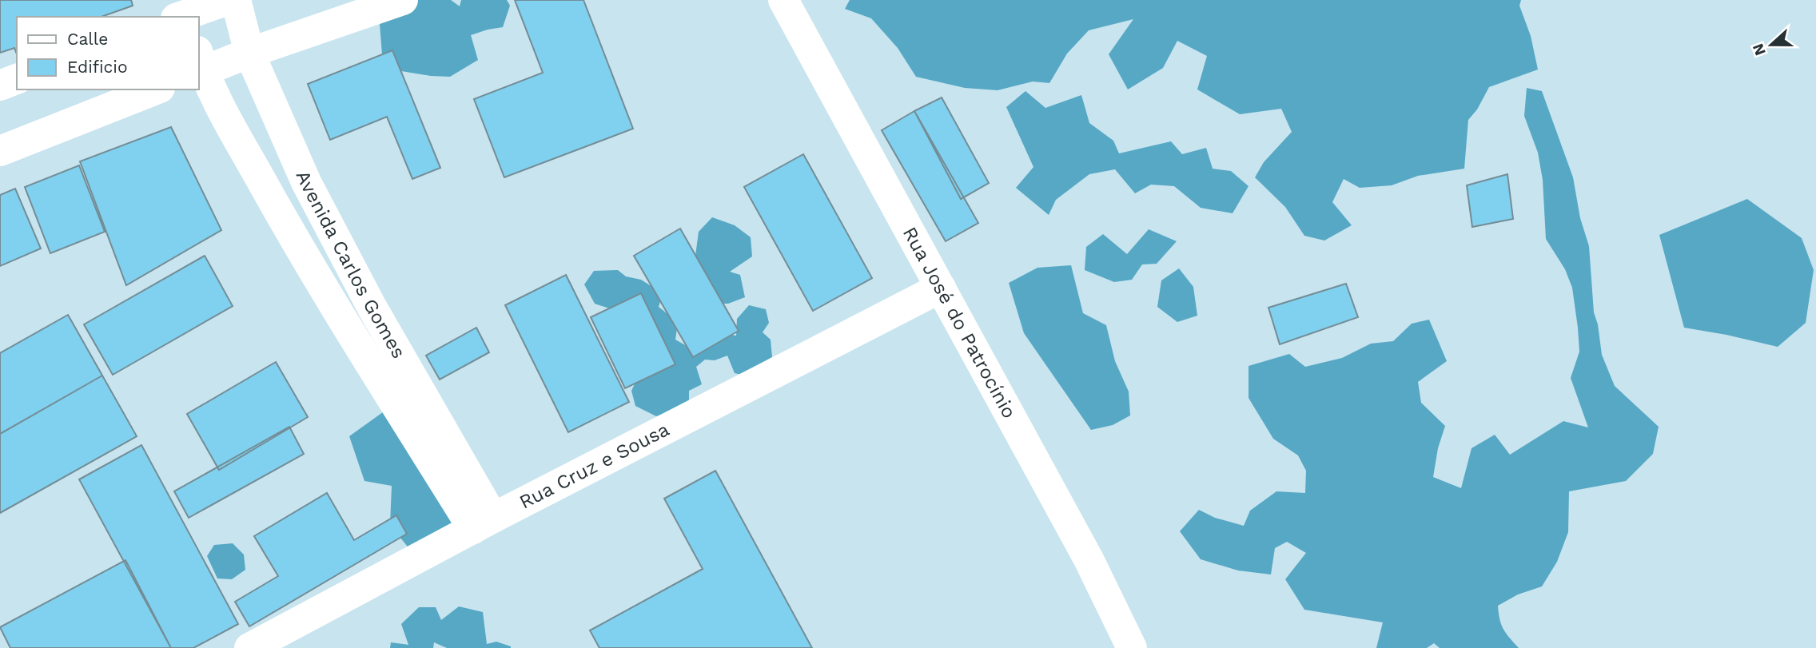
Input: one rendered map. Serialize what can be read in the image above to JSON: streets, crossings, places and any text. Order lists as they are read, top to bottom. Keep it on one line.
{"streets":{"street":["Avenida Carlos Gomes","Rua José do Patrocínio","Rua Cruz e Sousa"]},"crossings":[["Avenida Carlos Gomes","Rua Cruz e Sousa"],["Rua José do Patrocínio","Rua Cruz e Sousa"]],"legend":["Calle","Edificio"],"north":"left"}
